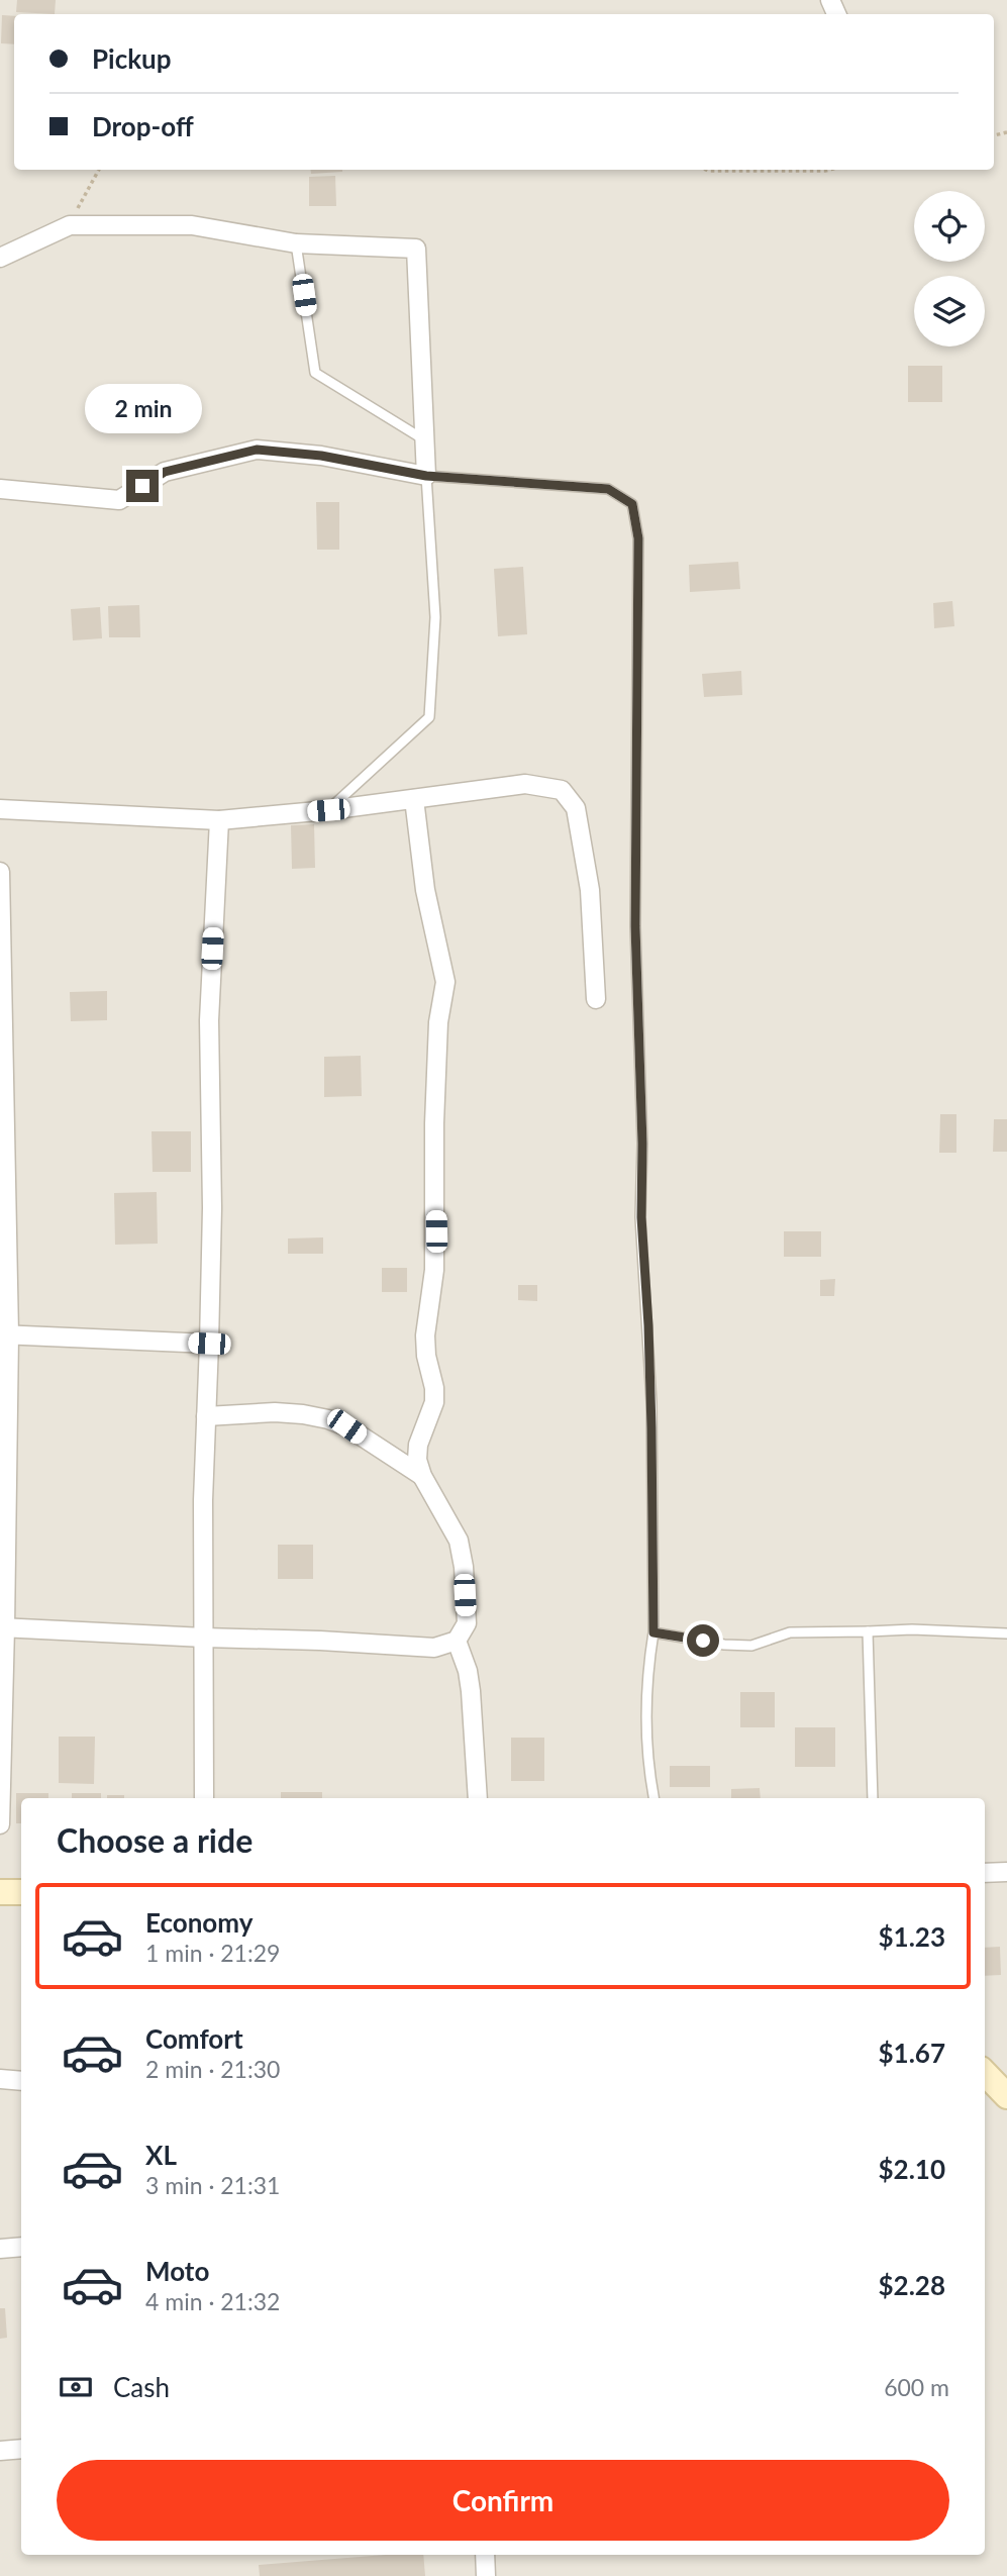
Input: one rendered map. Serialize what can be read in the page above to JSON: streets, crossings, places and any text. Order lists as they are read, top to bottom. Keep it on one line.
{"page":{"banner":["Pickup","Drop-off"],"bubble":"2 min","heading":"Choose a ride","list":[{"name":"Economy","note":"1 min · 21:29","value":"$1.23"},{"name":"Comfort","note":"2 min · 21:30","value":"$1.67"},{"name":"XL","note":"3 min · 21:31","value":"$2.10"},{"name":"Moto","note":"4 min · 21:32","value":"$2.28"}],"pay":["Cash","600 m"],"buttons":"Confirm"}}
